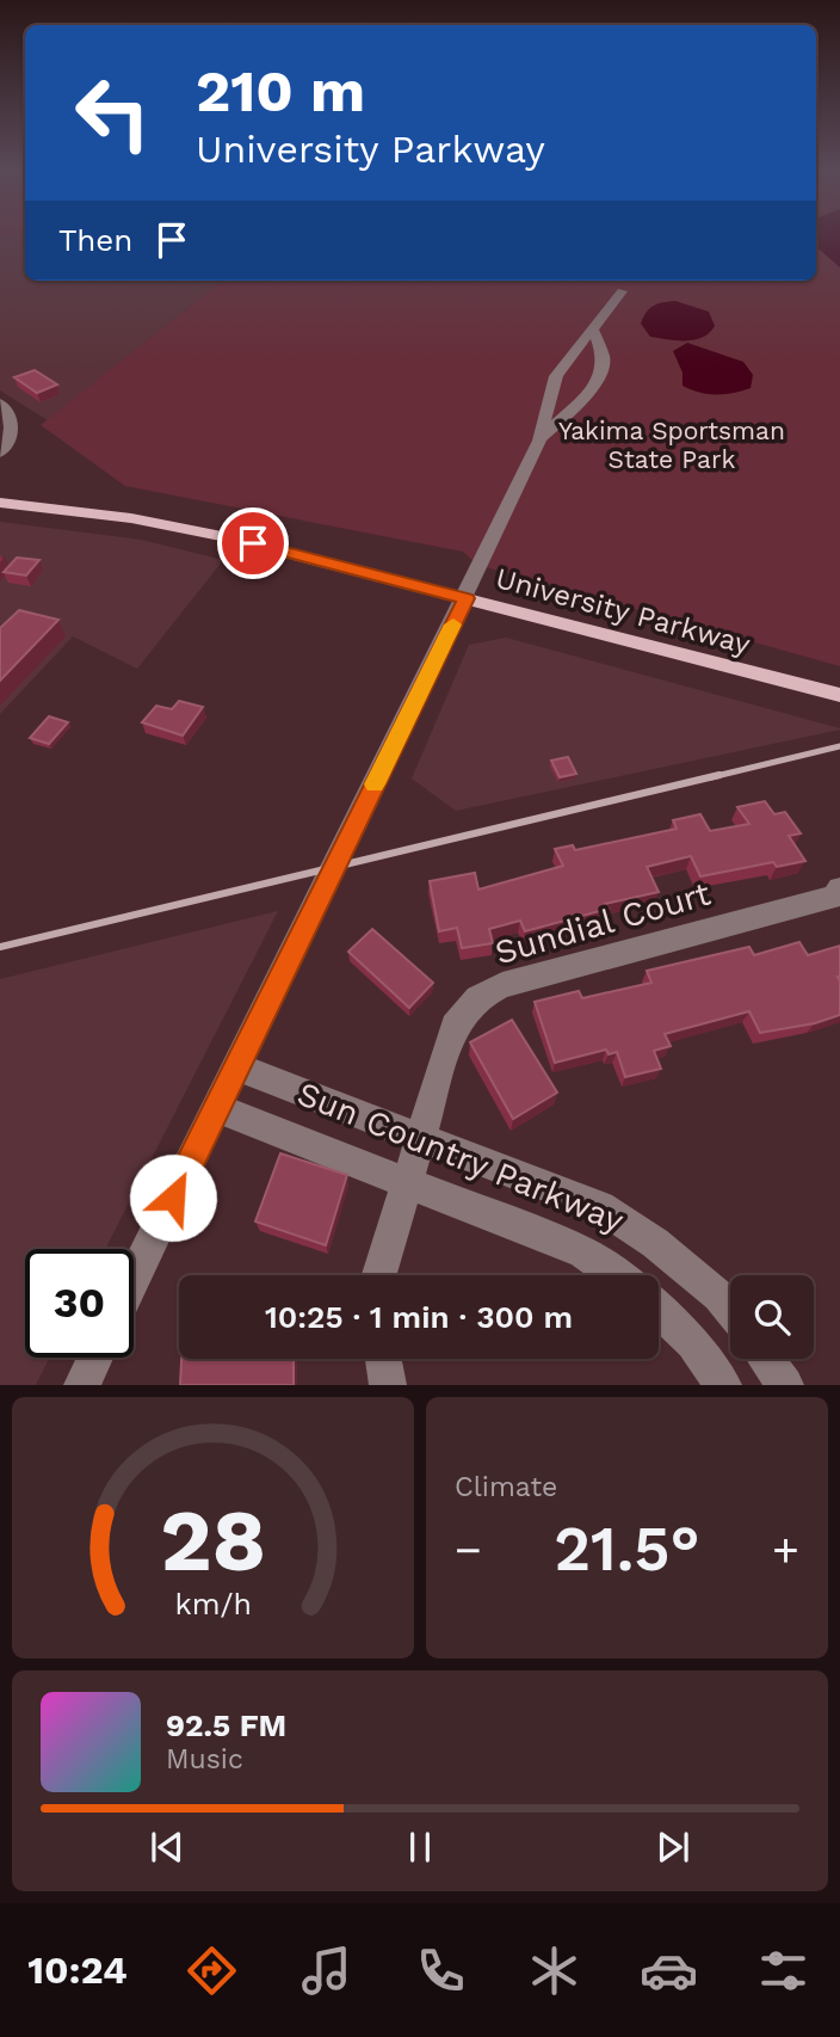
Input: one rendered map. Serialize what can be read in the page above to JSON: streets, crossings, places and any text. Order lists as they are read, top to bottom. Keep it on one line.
{"streets":{"main road":["University Parkway"],"street":["Sundial Court","Sun Country Parkway"]},"crossings":[["Sundial Court","Sun Country Parkway"]],"parks":["Yakima Sportsman State Park"],"page":{"turn":["210 m","University Parkway"],"then":"Then","limit":"30","trip":"10:25 · 1 min · 300 m","tile":"Climate","heat":["−","21.5°","+"],"song":["92.5 FM","Music"],"tabs":"10:24","gauge":["28","km/h"]}}
